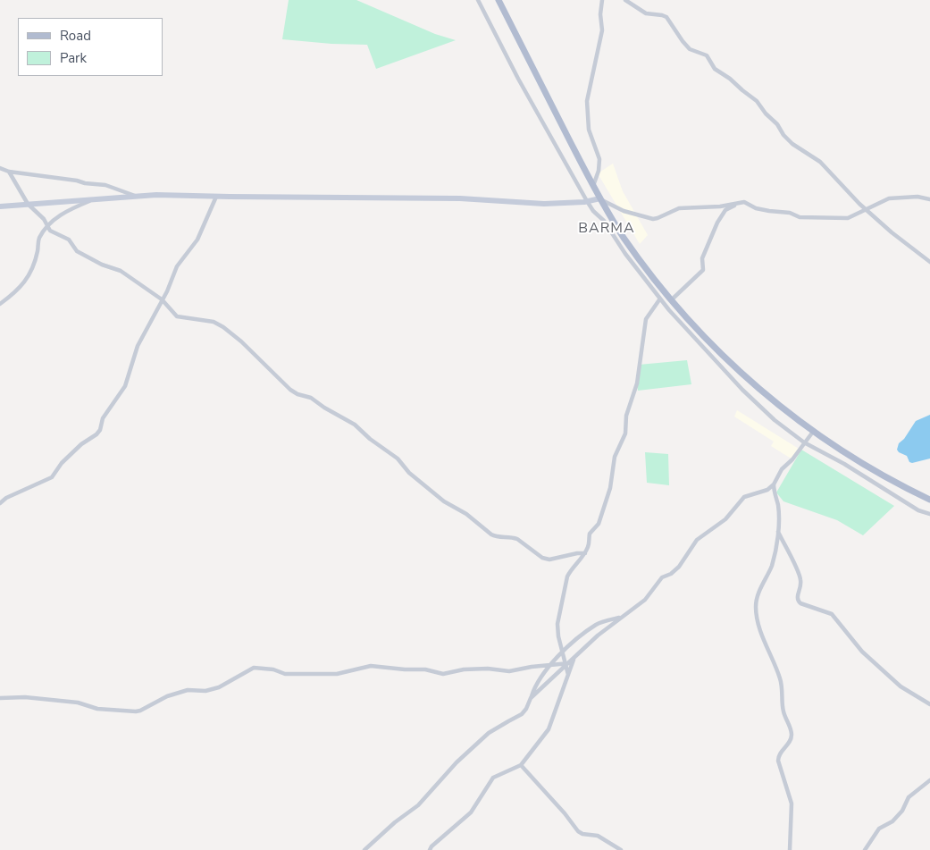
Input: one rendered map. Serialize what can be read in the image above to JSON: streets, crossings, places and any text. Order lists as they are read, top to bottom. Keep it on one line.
{"districts":["BARMA"],"legend":["Road","Park"]}
